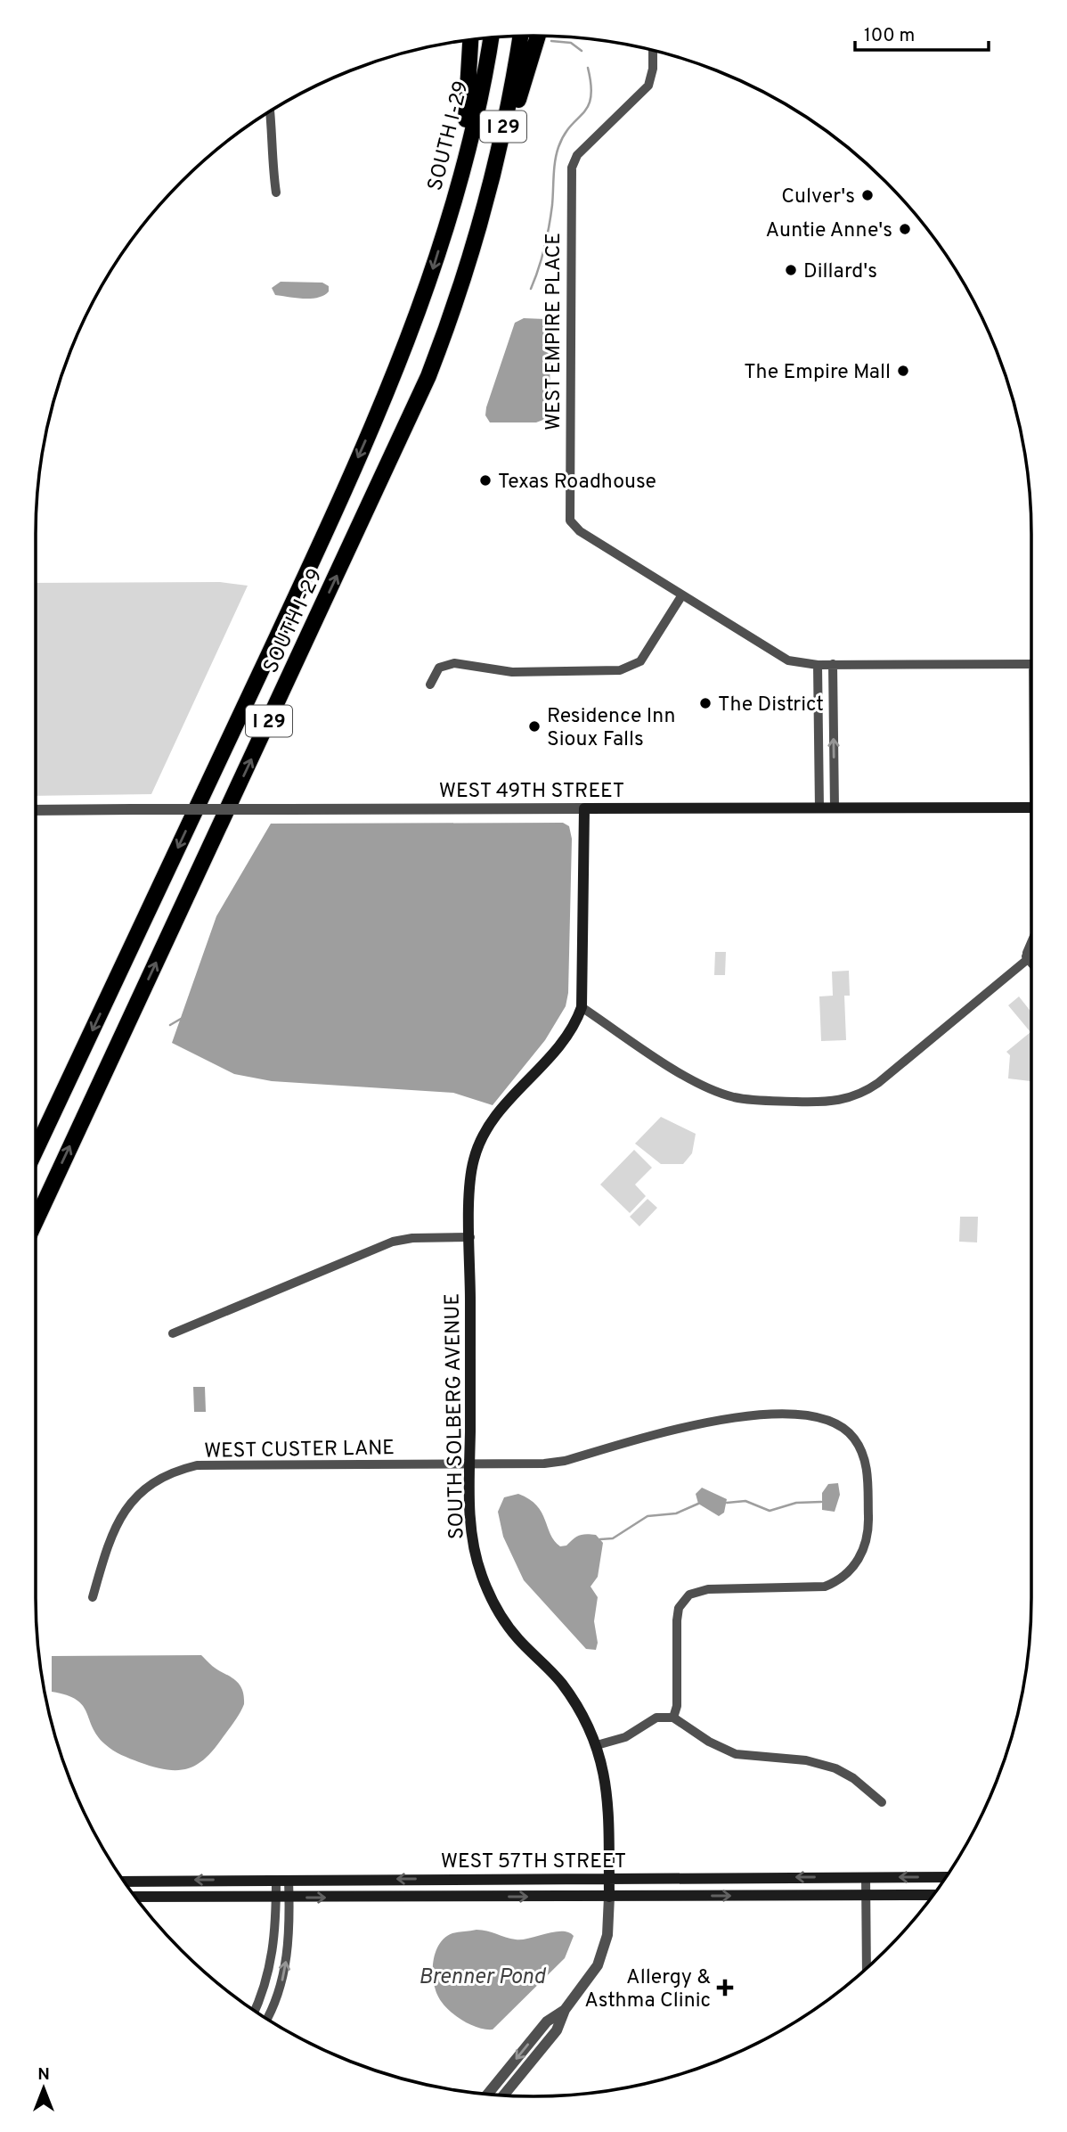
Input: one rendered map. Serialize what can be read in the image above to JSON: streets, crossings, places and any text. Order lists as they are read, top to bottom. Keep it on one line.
{"streets":{"highway":["I 29","SOUTH I-29"],"main road":["WEST 49TH STREET","SOUTH SOLBERG AVENUE","WEST 57TH STREET"],"street":["WEST EMPIRE PLACE","WEST CUSTER LANE"]},"crossings":[["WEST 49TH STREET","SOUTH SOLBERG AVENUE"],["SOUTH SOLBERG AVENUE","WEST CUSTER LANE"],["SOUTH SOLBERG AVENUE","WEST 57TH STREET"]],"water":["Brenner Pond"],"places":{"other":["Culver's","Auntie Anne's","Dillard's","The Empire Mall","Texas Roadhouse","The District","Residence Inn Sioux Falls"],"health":["Allergy & Asthma Clinic"]},"scale_bar":"100 m","north":"top"}
